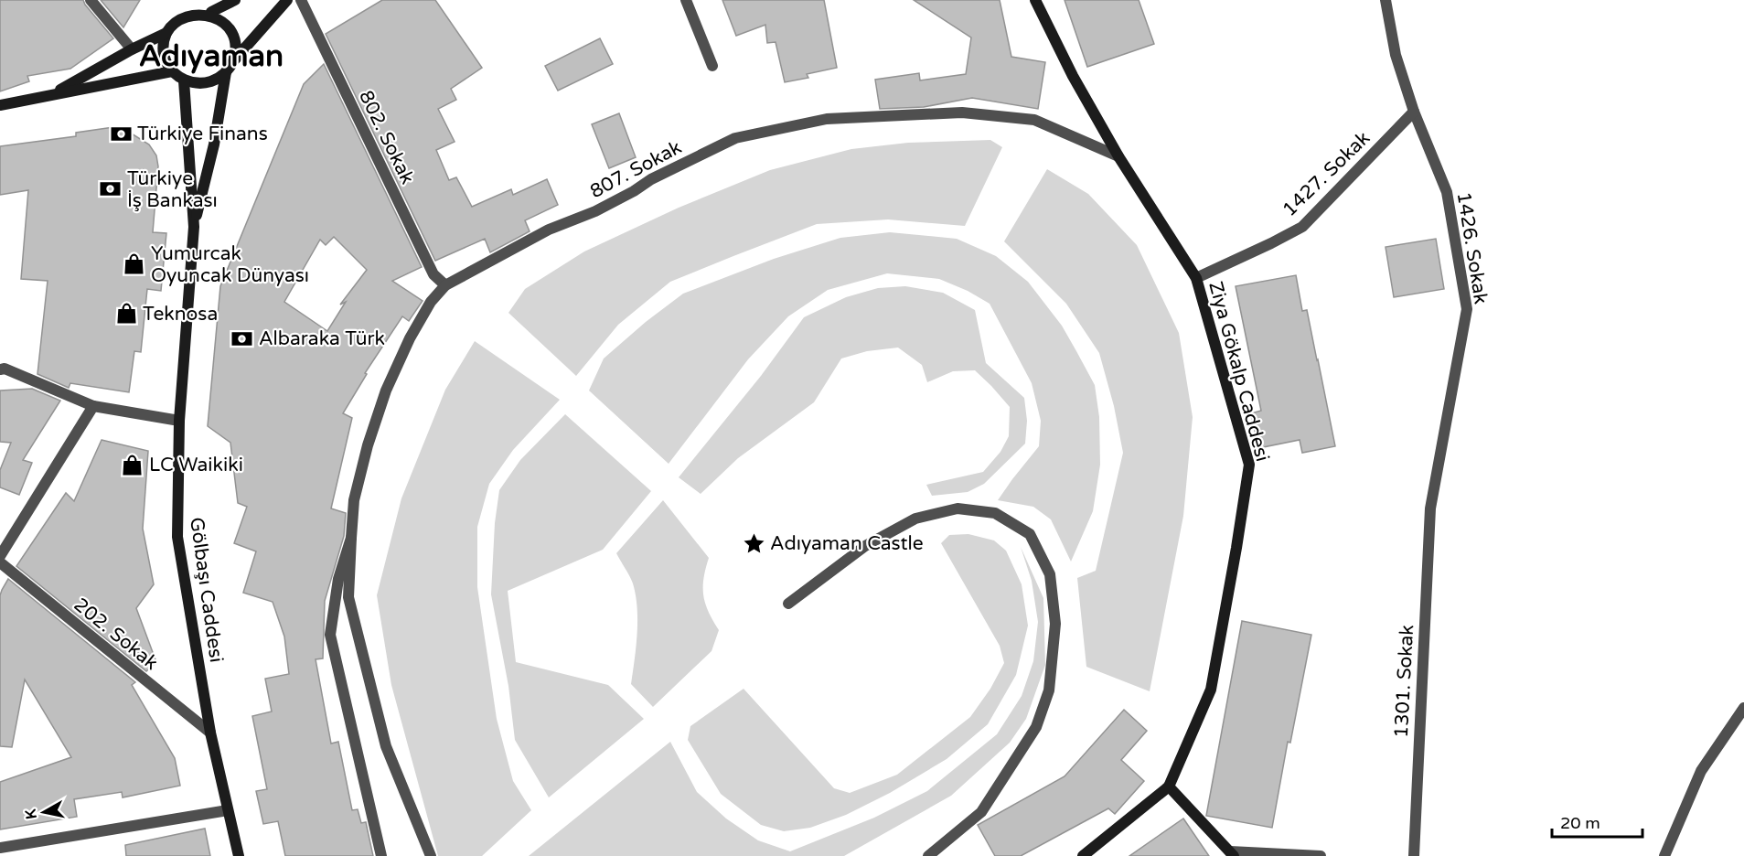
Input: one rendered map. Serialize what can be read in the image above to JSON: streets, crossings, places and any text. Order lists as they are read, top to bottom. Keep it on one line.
{"streets":{"main road":["Ziya Gökalp Caddesi","Gölbaşı Caddesi"],"street":["802. Sokak","807. Sokak","1427. Sokak","1426. Sokak","202. Sokak","1301. Sokak"]},"crossings":[["802. Sokak","807. Sokak"],["807. Sokak","Ziya Gökalp Caddesi"],["1427. Sokak","1426. Sokak"],["1427. Sokak","Ziya Gökalp Caddesi"],["1426. Sokak","1301. Sokak"],["Gölbaşı Caddesi","202. Sokak"]],"districts":["Adıyaman"],"places":{"bank":["Türkiye Finans","Türkiye İş Bankası","Albaraka Türk"],"shop":["Yumurcak Oyuncak Dünyası","Teknosa","LC Waikiki"],"place":["Adıyaman Castle"]},"scale_bar":"20 m","north":"left"}
